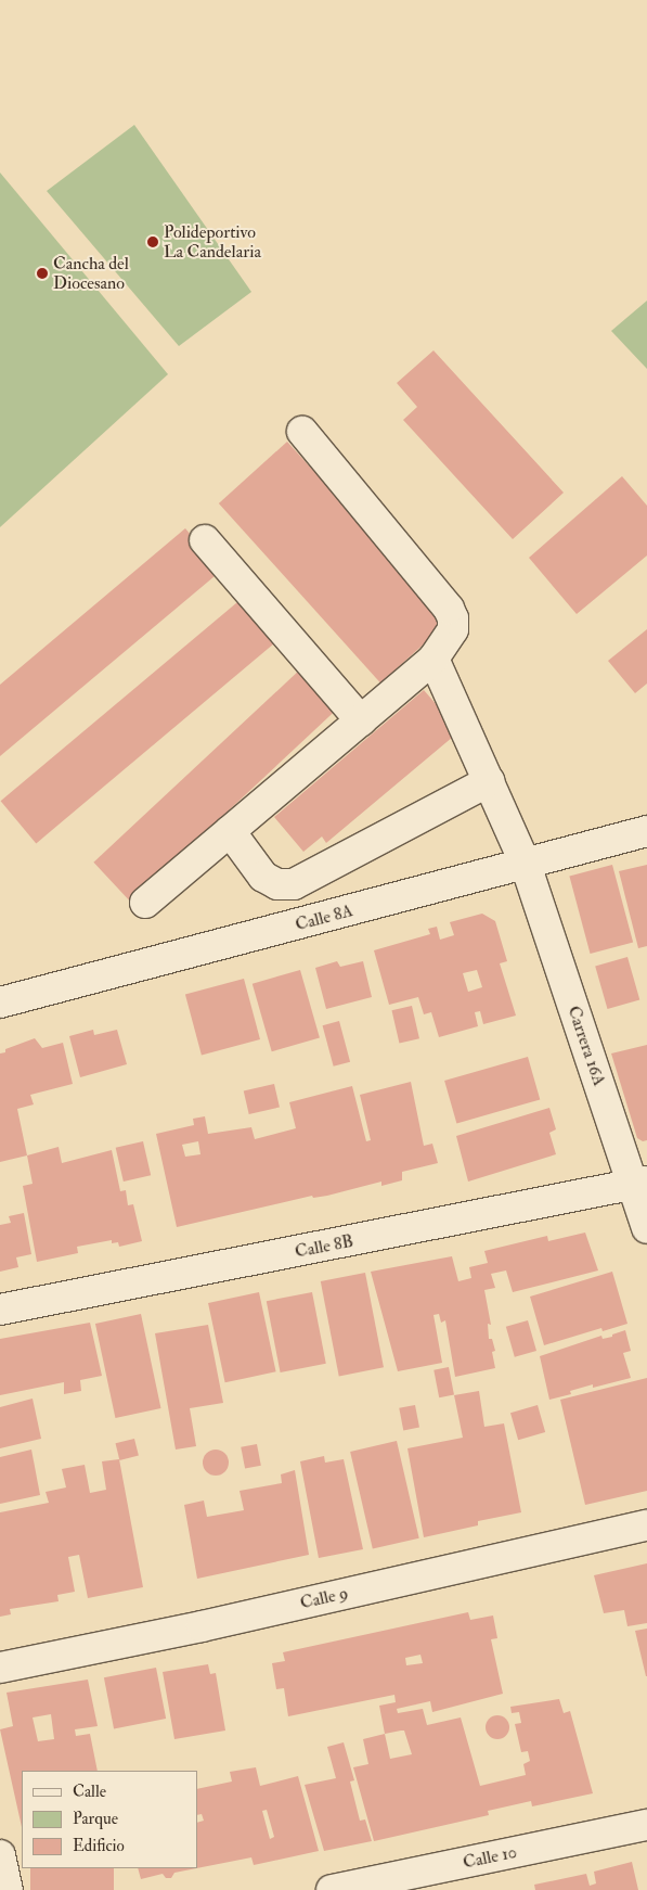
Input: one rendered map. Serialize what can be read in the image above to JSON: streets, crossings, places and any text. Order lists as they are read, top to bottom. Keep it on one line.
{"streets":{"street":["Calle 8A","Carrera 16A","Calle 8B","Calle 9","Calle 10"]},"crossings":[["Calle 8A","Carrera 16A"],["Carrera 16A","Calle 8B"]],"places":["Polideportivo La Candelaria","Cancha del Diocesano"],"legend":["Calle","Parque","Edificio"]}
